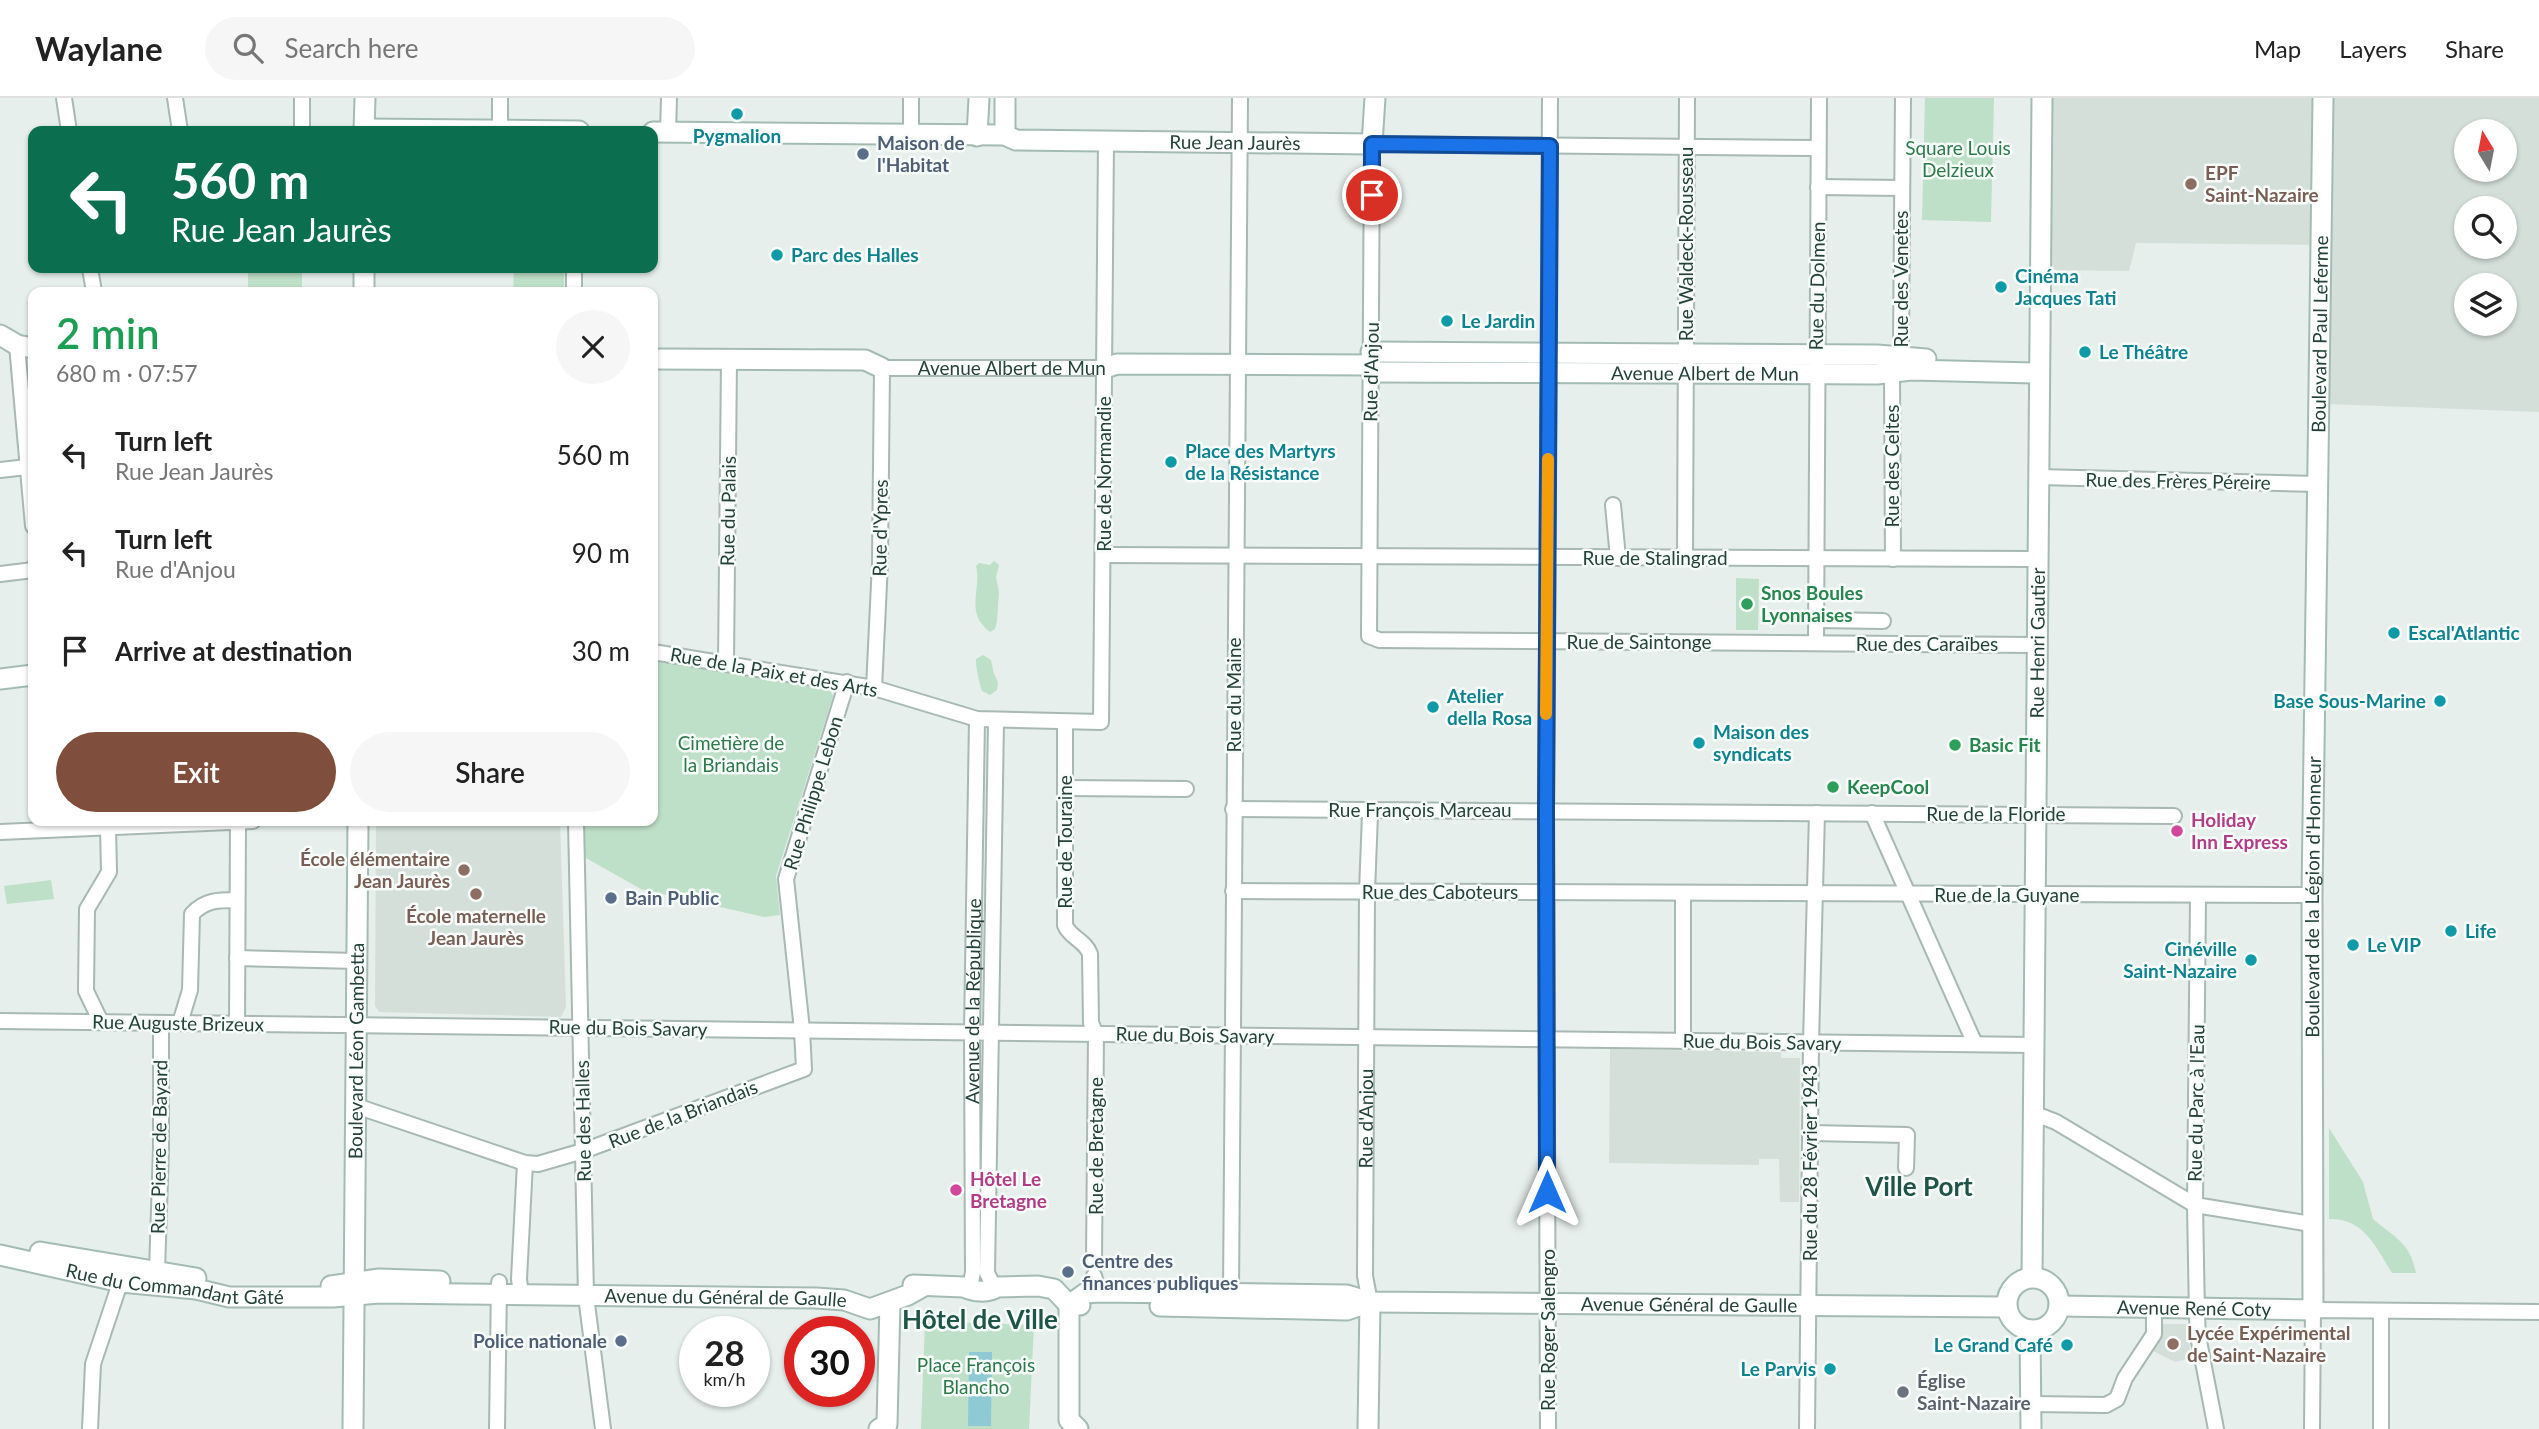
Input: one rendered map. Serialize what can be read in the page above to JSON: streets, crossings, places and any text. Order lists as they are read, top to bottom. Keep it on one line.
{"streets":{"street":["Rue Jean Jaurès","Rue Waldeck-Rousseau","Rue des Venetes","Rue du Dolmen","Boulevard Paul Leferme","Avenue Albert de Mun","Rue d'Anjou","Rue des Celtes","Rue de Normandie","Rue des Frères Péreire","Rue du Palais","Rue d'Ypres","Rue de Stalingrad","Rue de Saintonge","Rue Henri Gautier","Rue des Caraïbes","Rue de la Paix et des Arts","Rue du Maine","Rue Philippe Lebon","Rue François Marceau","Rue de la Floride","Rue de Touraine","Rue des Caboteurs","Rue de la Guyane","Boulevard de la Légion d'Honneur","Avenue de la République","Rue Auguste Brizeux","Rue du Bois Savary","Boulevard Léon Gambetta","Rue du Parc à l'Eau","Rue de la Briandais","Rue des Halles","Rue de Bretagne","Rue Pierre de Bayard","Rue du 28 Février 1943","Rue du Commandant Gâté","Avenue du Général de Gaulle","Avenue Général de Gaulle","Avenue René Coty","Rue Roger Salengro"]},"crossings":[["Rue Jean Jaurès","Rue Waldeck-Rousseau"],["Rue Jean Jaurès","Rue du Dolmen"],["Rue Jean Jaurès","Rue d'Anjou"],["Rue Jean Jaurès","Rue de Normandie"],["Rue Jean Jaurès","Rue du Maine"],["Rue Jean Jaurès","Rue Roger Salengro"],["Rue Waldeck-Rousseau","Avenue Albert de Mun"],["Rue Waldeck-Rousseau","Rue de Stalingrad"],["Rue des Venetes","Avenue Albert de Mun"],["Rue des Venetes","Rue des Celtes"],["Rue du Dolmen","Avenue Albert de Mun"],["Rue du Dolmen","Rue de Stalingrad"],["Rue du Dolmen","Rue de Saintonge"],["Rue du Dolmen","Rue des Caraïbes"],["Boulevard Paul Leferme","Rue des Frères Péreire"],["Boulevard Paul Leferme","Boulevard de la Légion d'Honneur"],["Avenue Albert de Mun","Rue d'Anjou"],["Avenue Albert de Mun","Rue des Celtes"],["Avenue Albert de Mun","Rue de Normandie"],["Avenue Albert de Mun","Rue du Palais"],["Avenue Albert de Mun","Rue d'Ypres"],["Avenue Albert de Mun","Rue Henri Gautier"],["Avenue Albert de Mun","Rue du Maine"],["Avenue Albert de Mun","Rue Roger Salengro"],["Rue d'Anjou","Rue de Stalingrad"],["Rue d'Anjou","Rue de Saintonge"],["Rue d'Anjou","Rue François Marceau"],["Rue d'Anjou","Rue des Caboteurs"],["Rue d'Anjou","Rue du Bois Savary"],["Rue d'Anjou","Avenue Général de Gaulle"],["Rue des Celtes","Rue de Stalingrad"],["Rue de Normandie","Rue de Stalingrad"],["Rue de Normandie","Rue de la Paix et des Arts"],["Rue des Frères Péreire","Rue Henri Gautier"],["Rue des Frères Péreire","Boulevard de la Légion d'Honneur"],["Rue du Palais","Rue de la Paix et des Arts"],["Rue d'Ypres","Rue de la Paix et des Arts"],["Rue de Stalingrad","Rue Henri Gautier"],["Rue de Stalingrad","Rue du Maine"],["Rue de Stalingrad","Rue Roger Salengro"],["Rue de Saintonge","Rue des Caraïbes"],["Rue de Saintonge","Rue Roger Salengro"],["Rue Henri Gautier","Rue des Caraïbes"],["Rue Henri Gautier","Rue de la Floride"],["Rue Henri Gautier","Rue de la Guyane"],["Rue Henri Gautier","Rue du Bois Savary"],["Rue Henri Gautier","Avenue Général de Gaulle"],["Rue Henri Gautier","Avenue René Coty"],["Rue de la Paix et des Arts","Rue Philippe Lebon"],["Rue de la Paix et des Arts","Rue de Touraine"],["Rue de la Paix et des Arts","Avenue de la République"],["Rue du Maine","Rue François Marceau"],["Rue du Maine","Rue des Caboteurs"],["Rue du Maine","Rue du Bois Savary"],["Rue du Maine","Avenue Général de Gaulle"],["Rue Philippe Lebon","Rue du Bois Savary"],["Rue Philippe Lebon","Rue de la Briandais"],["Rue François Marceau","Rue de la Floride"],["Rue François Marceau","Rue du 28 Février 1943"],["Rue François Marceau","Rue Roger Salengro"],["Rue de la Floride","Rue du 28 Février 1943"],["Rue de Touraine","Rue du Bois Savary"],["Rue de Touraine","Rue de Bretagne"],["Rue des Caboteurs","Rue de la Guyane"],["Rue des Caboteurs","Rue du 28 Février 1943"],["Rue des Caboteurs","Rue Roger Salengro"],["Rue de la Guyane","Boulevard de la Légion d'Honneur"],["Rue de la Guyane","Rue du Parc à l'Eau"],["Rue de la Guyane","Rue du 28 Février 1943"],["Boulevard de la Légion d'Honneur","Avenue René Coty"],["Avenue de la République","Rue du Bois Savary"],["Rue Auguste Brizeux","Rue du Bois Savary"],["Rue Auguste Brizeux","Boulevard Léon Gambetta"],["Rue Auguste Brizeux","Rue Pierre de Bayard"],["Rue du Bois Savary","Boulevard Léon Gambetta"],["Rue du Bois Savary","Rue de la Briandais"],["Rue du Bois Savary","Rue des Halles"],["Rue du Bois Savary","Rue de Bretagne"],["Rue du Bois Savary","Rue du 28 Février 1943"],["Rue du Bois Savary","Rue Roger Salengro"],["Boulevard Léon Gambetta","Rue du Commandant Gâté"],["Boulevard Léon Gambetta","Avenue du Général de Gaulle"],["Rue du Parc à l'Eau","Avenue René Coty"],["Rue de la Briandais","Rue des Halles"],["Rue des Halles","Avenue du Général de Gaulle"],["Rue Pierre de Bayard","Rue du Commandant Gâté"],["Rue du 28 Février 1943","Avenue Général de Gaulle"],["Rue du Commandant Gâté","Avenue du Général de Gaulle"],["Avenue Général de Gaulle","Avenue René Coty"],["Avenue Général de Gaulle","Rue Roger Salengro"]],"districts":["Ville Port","Hôtel de Ville"],"parks":["Square Louis Delzieux","Cimetière de la Briandais","Place François Blancho"],"places":["Pygmalion","Maison de l'Habitat","EPF Saint-Nazaire","Parc des Halles","Cinéma Jacques Tati","Le Jardin","Le Théâtre","Place des Martyrs de la Résistance","Snos Boules Lyonnaises","Escal'Atlantic","Base Sous-Marine","Atelier della Rosa","Maison des syndicats","Basic Fit","KeepCool","Holiday Inn Express","École élémentaire Jean Jaurès","École maternelle Jean Jaurès","Bain Public","Life","Le VIP","Cinéville Saint-Nazaire","Hôtel Le Bretagne","Centre des finances publiques","Police nationale","Lycée Expérimental de Saint-Nazaire","Le Grand Café","Le Parvis","Église Saint-Nazaire"],"north":"top","page":{"header":"Waylane","search":"Search here","nav":["Map","Layers","Share"],"turn":["560 m","Rue Jean Jaurès"],"heading":["2 min","680 m · 07:57"],"list":[{"name":"Turn left","note":"Rue Jean Jaurès","value":"560 m"},{"name":"Turn left","note":"Rue d'Anjou","value":"90 m"},{"name":"Arrive at destination","value":"30 m"}],"buttons":["Exit","Share"],"speed":"28 km/h","limit":"30"}}
